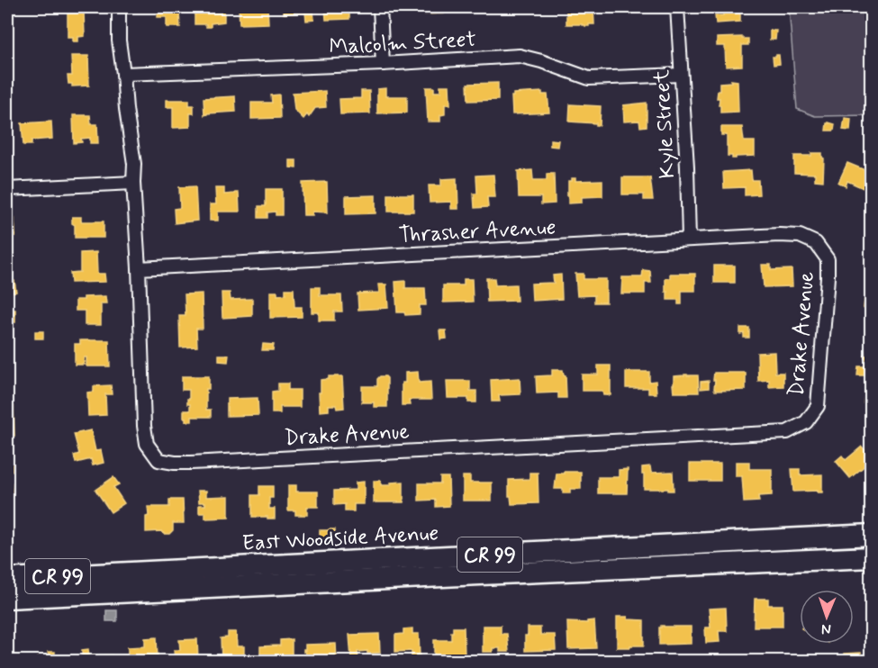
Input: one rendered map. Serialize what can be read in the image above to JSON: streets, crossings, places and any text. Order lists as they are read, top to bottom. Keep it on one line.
{"streets":{"main road":["East Woodside Avenue","CR 99"],"street":["Malcolm Street","Kyle Street","Thrasher Avenue","Drake Avenue"]},"crossings":[["Malcolm Street","Kyle Street"],["Malcolm Street","Drake Avenue"],["Kyle Street","Thrasher Avenue"],["Thrasher Avenue","Drake Avenue"]],"north":"bottom"}
